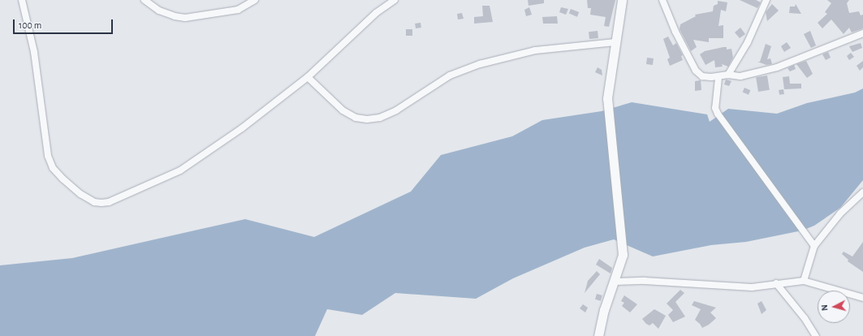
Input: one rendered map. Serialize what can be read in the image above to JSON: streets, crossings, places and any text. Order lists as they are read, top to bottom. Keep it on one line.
{"scale_bar":"100 m","north":"left"}
